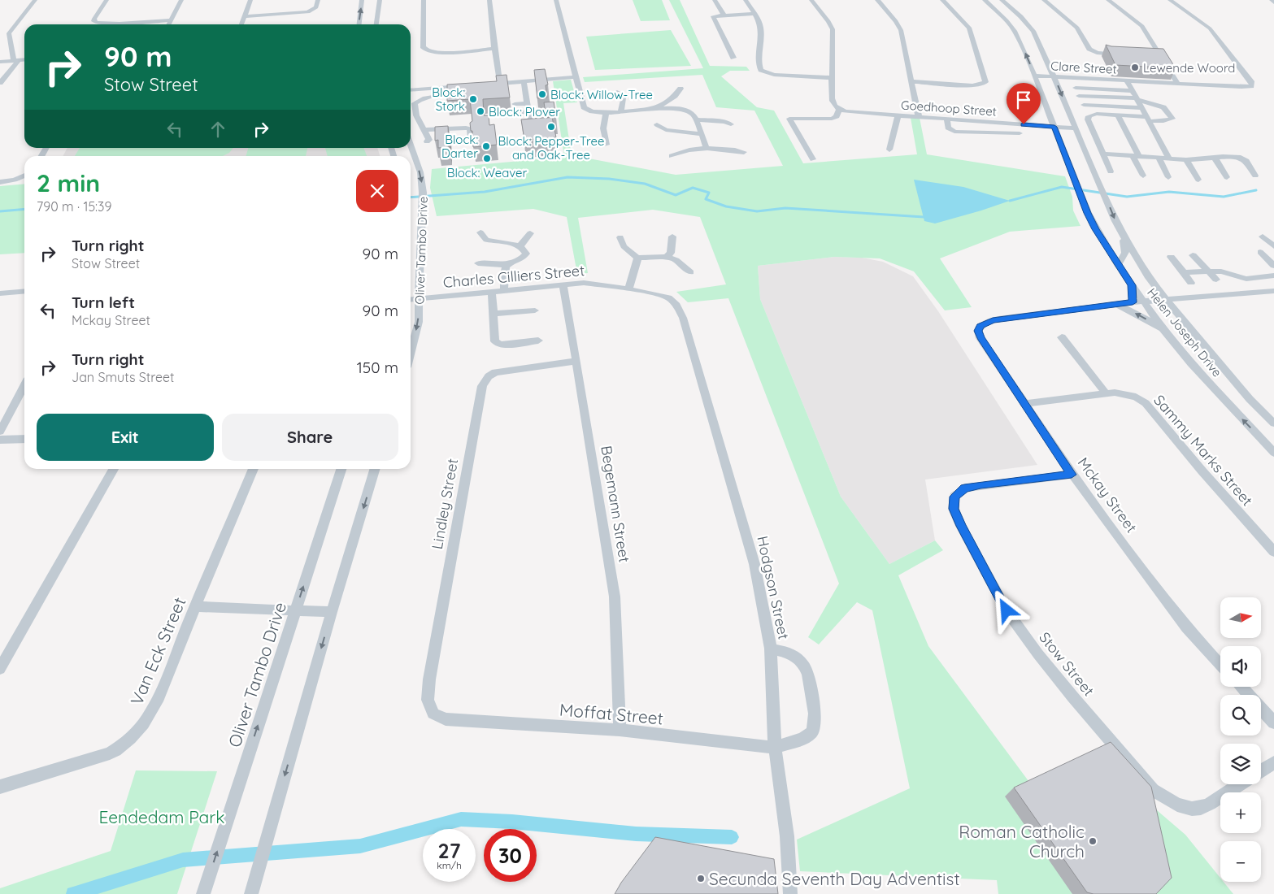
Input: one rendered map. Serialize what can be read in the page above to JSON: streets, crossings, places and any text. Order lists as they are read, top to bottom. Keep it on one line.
{"streets":{"street":["Clare Street","Goedhoop Street","Oliver Tambo Drive","Charles Cilliers Street","Helen Joseph Drive","Sammy Marks Street","Mckay Street","Lindley Street","Begemann Street","Hodgson Street","Van Eck Street","Stow Street","Moffat Street"]},"crossings":[["Clare Street","Helen Joseph Drive"],["Goedhoop Street","Helen Joseph Drive"],["Oliver Tambo Drive","Charles Cilliers Street"],["Charles Cilliers Street","Begemann Street"],["Charles Cilliers Street","Hodgson Street"],["Sammy Marks Street","Mckay Street"],["Mckay Street","Stow Street"],["Lindley Street","Begemann Street"],["Lindley Street","Moffat Street"],["Begemann Street","Moffat Street"],["Hodgson Street","Moffat Street"]],"parks":["Eendedam Park"],"places":["Lewende Woord","Block: Willow-Tree","Block: Stork","Block: Plover","Block: Pepper-Tree and Oak-Tree","Block: Darter","Block: Weaver","Roman Catholic Church","Secunda Seventh Day Adventist"],"north":"right","page":{"turn":["90 m","Stow Street"],"heading":["2 min","790 m · 15:39"],"list":[{"name":"Turn right","note":"Stow Street","value":"90 m"},{"name":"Turn left","note":"Mckay Street","value":"90 m"},{"name":"Turn right","note":"Jan Smuts Street","value":"150 m"}],"buttons":["Exit","Share"],"map_buttons":["+","−"],"speed":"27 km/h","limit":"30"}}
